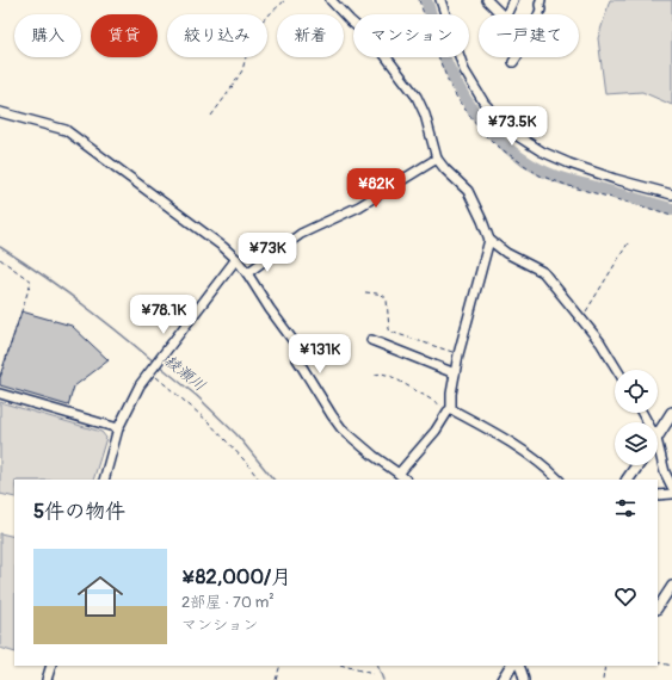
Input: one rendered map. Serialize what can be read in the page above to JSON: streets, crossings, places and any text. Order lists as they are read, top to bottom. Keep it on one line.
{"water":["綾瀬川"],"page":{"chip":["購入","賃貸","絞り込み","新着","マンション","一戸建て"],"price":["¥73.5K","¥82K","¥73K","¥78.1K","¥131K"],"heading":"5件の物件","list":[{"name":"¥82,000/月","note":"2部屋 · 70 m² · マンション"}]}}
